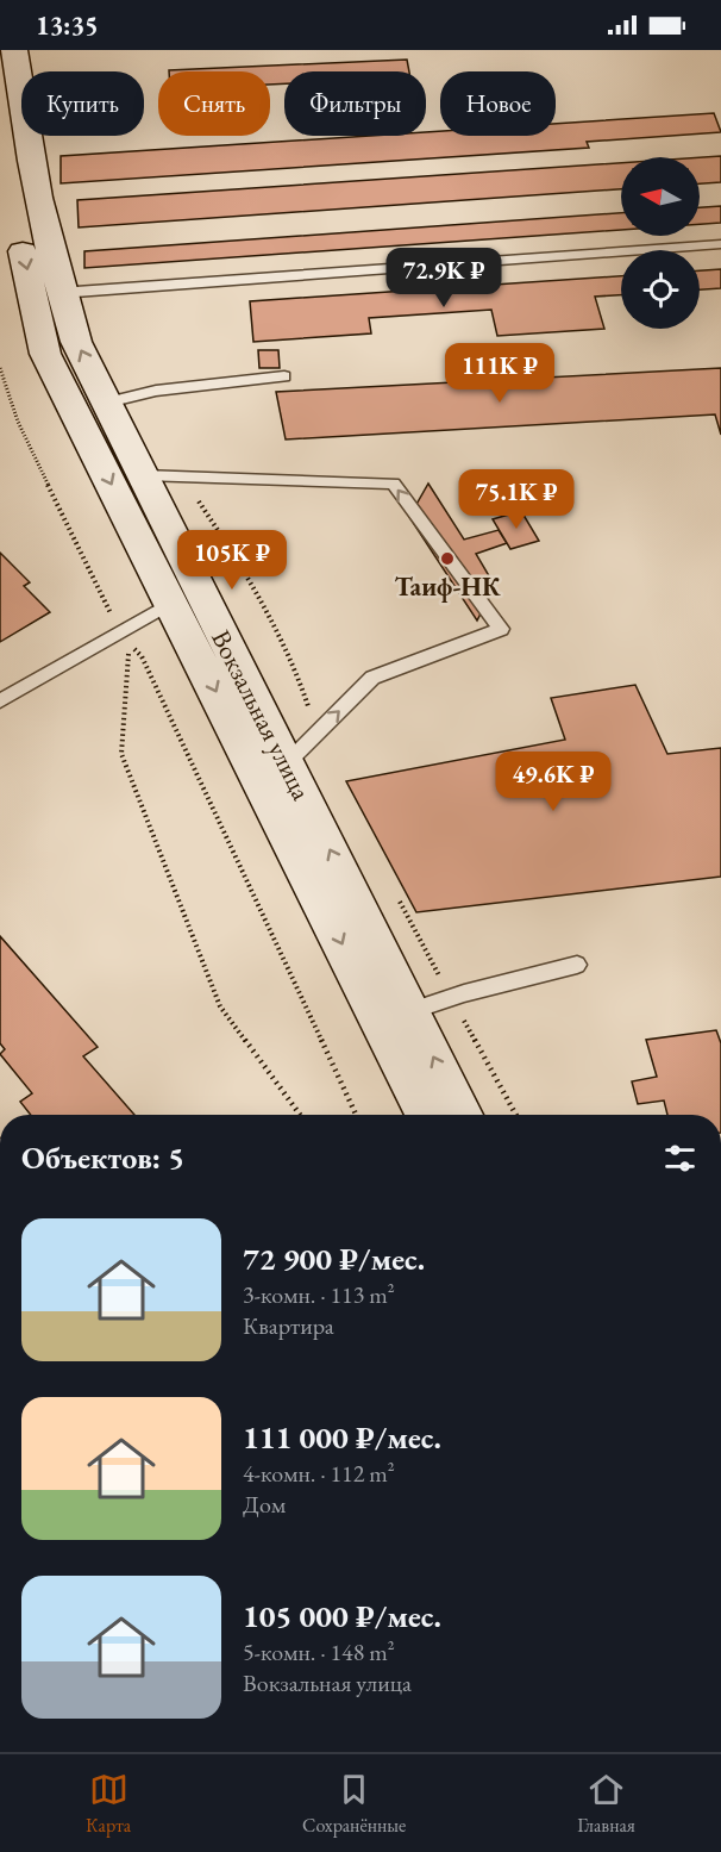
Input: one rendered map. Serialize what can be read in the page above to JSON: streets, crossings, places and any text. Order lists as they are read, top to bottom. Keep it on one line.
{"streets":{"main road":["Вокзальная улица"]},"places":["Таиф-НК"],"north":"left","page":{"status":"13:35","chip":["Купить","Снять","Фильтры","Новое"],"price":["72.9K ₽","111K ₽","75.1K ₽","105K ₽","49.6K ₽"],"heading":"Объектов: 5","list":[{"name":"72 900 ₽/мес.","note":"3-комн. · 113 m² · Квартира"},{"name":"111 000 ₽/мес.","note":"4-комн. · 112 m² · Дом"},{"name":"105 000 ₽/мес.","note":"5-комн. · 148 m² · Вокзальная улица"}],"tabs":["Карта","Сохранённые","Главная"]}}
